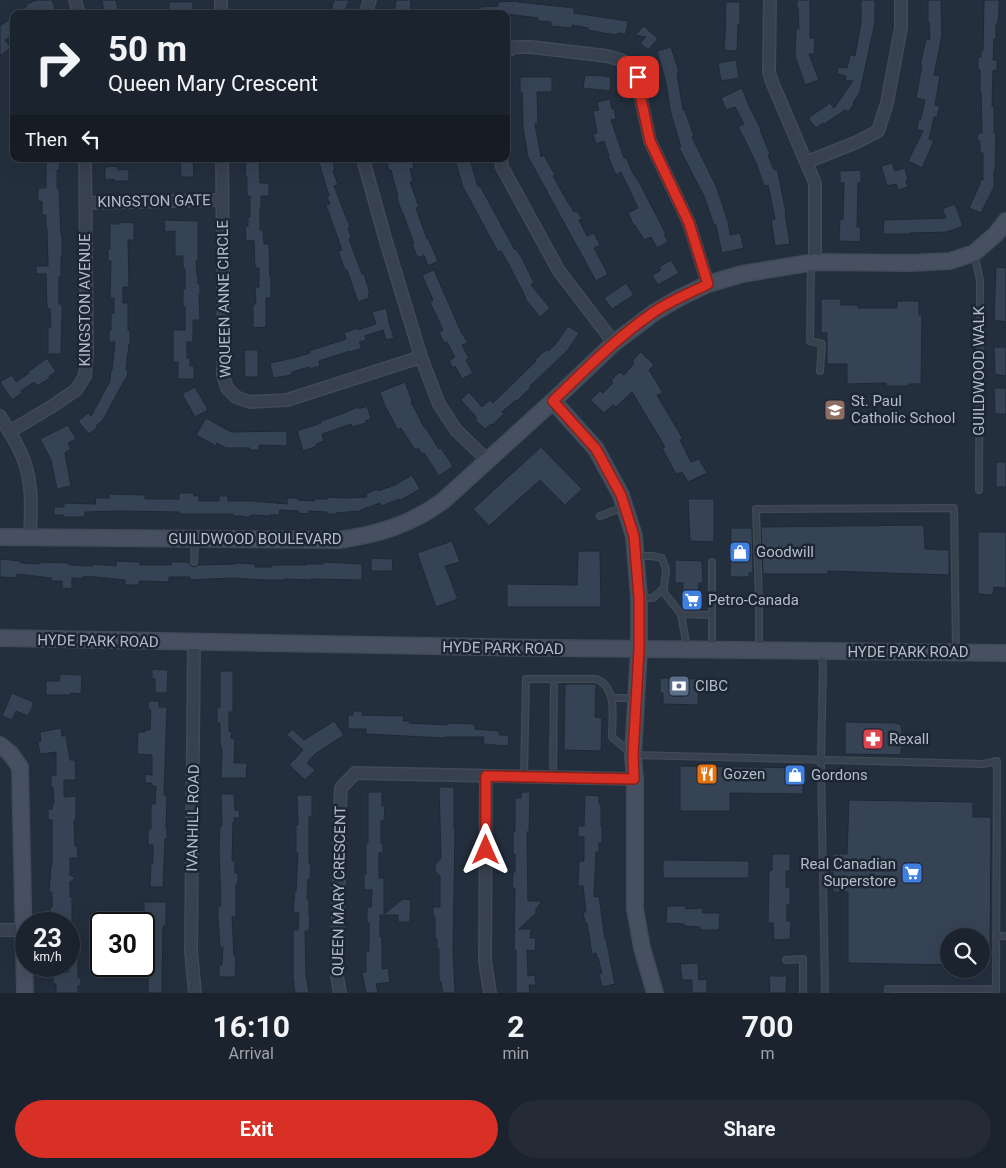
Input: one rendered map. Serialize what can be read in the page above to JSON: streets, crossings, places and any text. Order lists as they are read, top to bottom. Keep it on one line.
{"streets":{"street":["KINGSTON GATE","WQUEEN ANNE CIRCLE","KINGSTON AVENUE","GUILDWOOD BOULEVARD","HYDE PARK ROAD","IVANHILL ROAD","QUEEN MARY CRESCENT"],"lane":["GUILDWOOD WALK"]},"crossings":[["KINGSTON GATE","WQUEEN ANNE CIRCLE"],["KINGSTON GATE","KINGSTON AVENUE"],["GUILDWOOD WALK","GUILDWOOD BOULEVARD"],["HYDE PARK ROAD","IVANHILL ROAD"]],"places":{"school or university":["St. Paul Catholic School"],"shop":["Goodwill","Gordons"],"supermarket":["Petro-Canada","Real Canadian Superstore"],"bank":["CIBC"],"pharmacy":["Rexall"],"restaurant":["Gozen"]},"page":{"turn":["50 m","Queen Mary Crescent"],"then":"Then","speed":"23 km/h","limit":"30","eta":["16:10","Arrival","2","min","700","m"],"buttons":["Exit","Share"]}}
